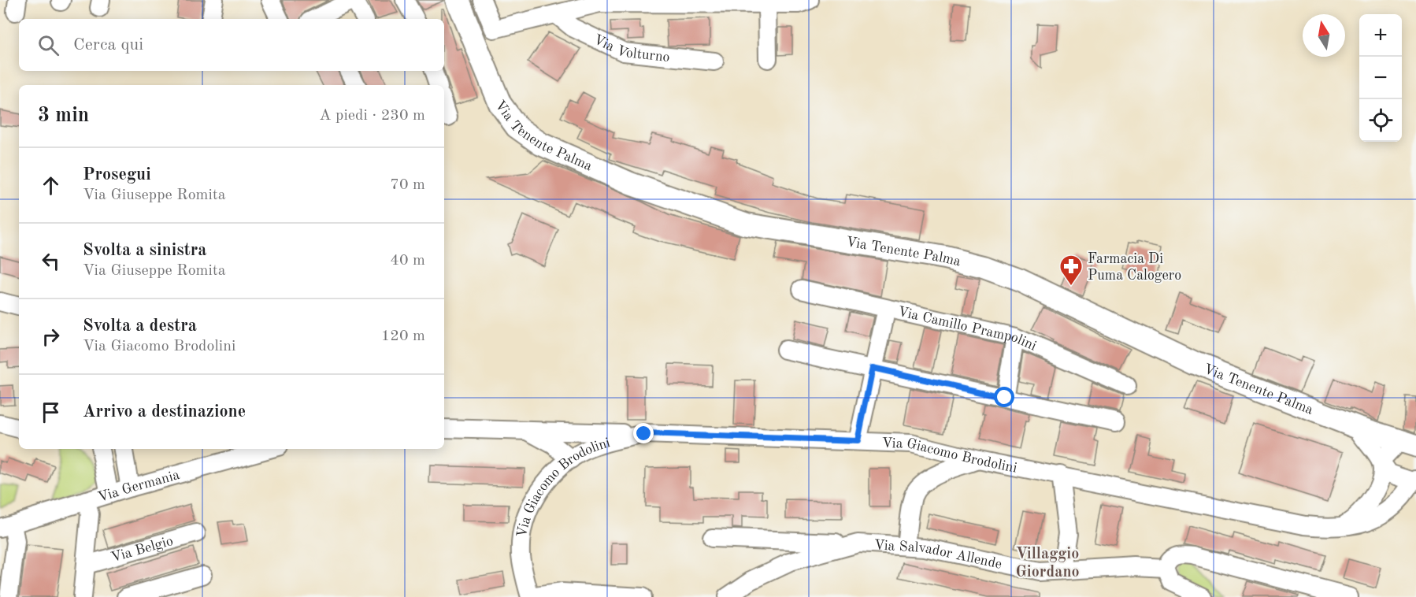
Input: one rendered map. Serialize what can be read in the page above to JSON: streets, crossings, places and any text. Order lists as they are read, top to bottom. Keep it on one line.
{"streets":{"main road":["Via Tenente Palma"],"street":["Via Volturno","Via Camillo Prampolini","Via Giacomo Brodolini","Via Germania","Via Belgio","Via Salvador Allende"]},"districts":["Villaggio Giordano"],"places":{"pharmacy":["Farmacia Di Puma Calogero"]},"north":"top","page":{"map_buttons":["+","−"],"search":"Cerca qui","heading":["3 min","A piedi · 230 m"],"list":[["Prosegui","Via Giuseppe Romita","70 m"],["Svolta a sinistra","Via Giuseppe Romita","40 m"],["Svolta a destra","Via Giacomo Brodolini","120 m"],"Arrivo a destinazione"]}}
